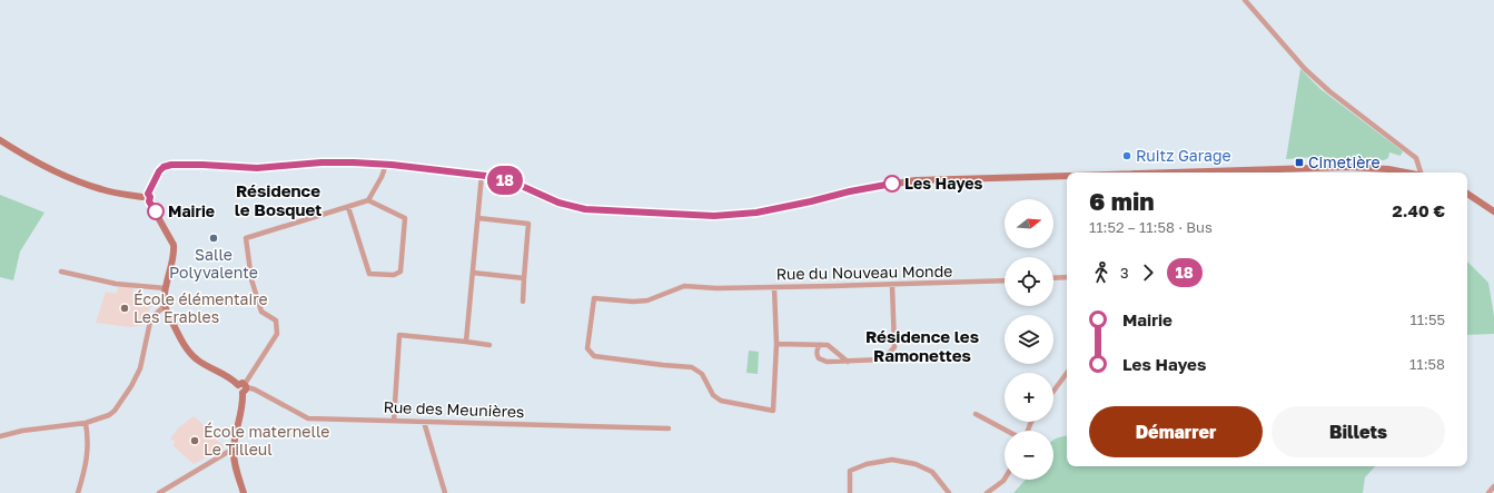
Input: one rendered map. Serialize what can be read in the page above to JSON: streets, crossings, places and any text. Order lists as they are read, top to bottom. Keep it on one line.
{"streets":{"street":["Rue du Nouveau Monde","Rue des Meunières"]},"districts":["Résidence le Bosquet","Résidence les Ramonettes"],"places":{"other":["Ruitz Garage","Les Hayes","Mairie","Salle Polyvalente","École élémentaire Les Erables","École maternelle Le Tilleul"],"transit":["Cimetière"]},"lines":["bus line 18"],"north":"right","page":{"on_map":"18","heading":["6 min","11:52 – 11:58 · Bus","2.40 €"],"map_buttons":["+","−"],"legs":["3","18"],"list":[{"name":"Mairie","value":"11:55"},{"name":"Les Hayes","value":"11:58"}],"buttons":["Démarrer","Billets"]}}
